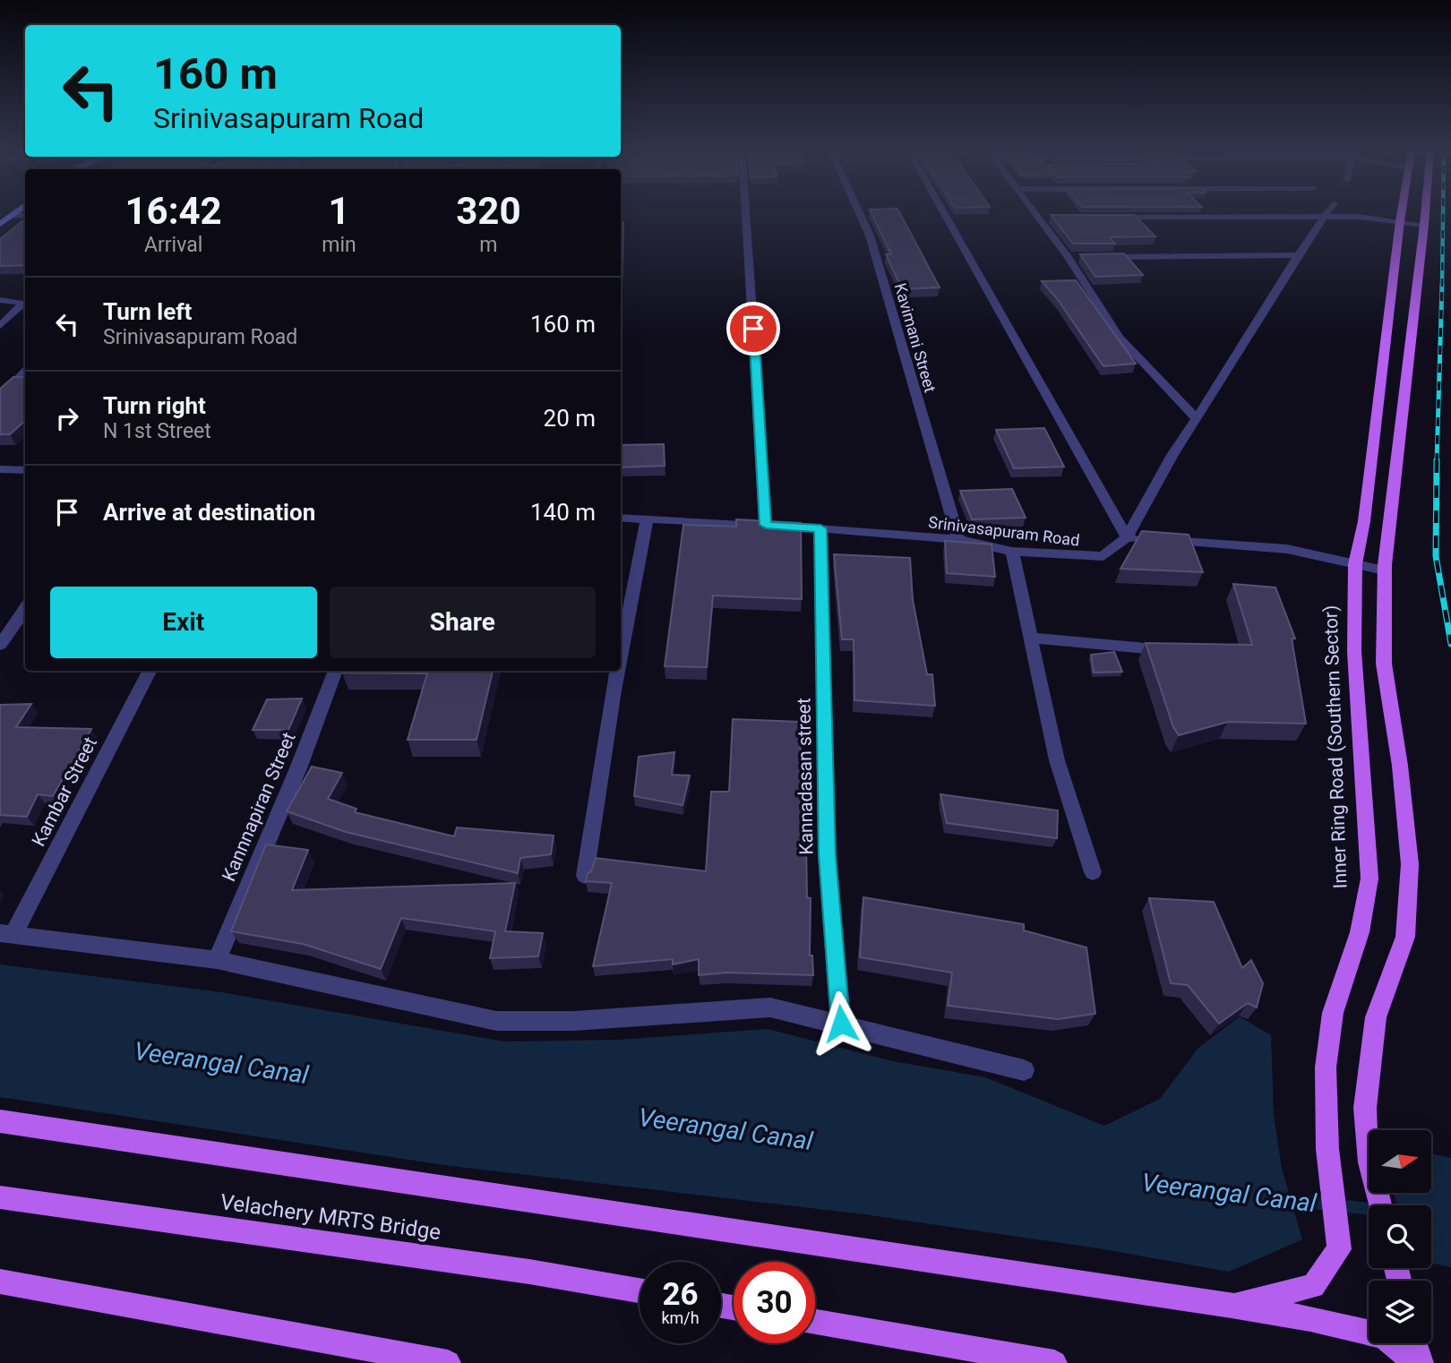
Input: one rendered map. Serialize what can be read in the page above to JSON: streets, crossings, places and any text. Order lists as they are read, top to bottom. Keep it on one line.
{"streets":{"main road":["Inner Ring Road (Southern Sector)","Velachery MRTS Bridge"],"street":["Kavimani Street","Srinivasapuram Road","Kannadasan street","Kambar Street","Kannnapiran Street"]},"crossings":[["Kavimani Street","Srinivasapuram Road"],["Srinivasapuram Road","Kannadasan street"]],"water":["Veerangal Canal"],"north":"right","page":{"turn":["160 m","Srinivasapuram Road"],"eta":["16:42","Arrival","1","min","320","m"],"list":[{"name":"Turn left","note":"Srinivasapuram Road","value":"160 m"},{"name":"Turn right","note":"N 1st Street","value":"20 m"},{"name":"Arrive at destination","value":"140 m"}],"buttons":["Exit","Share"],"speed":"26 km/h","limit":"30"}}
